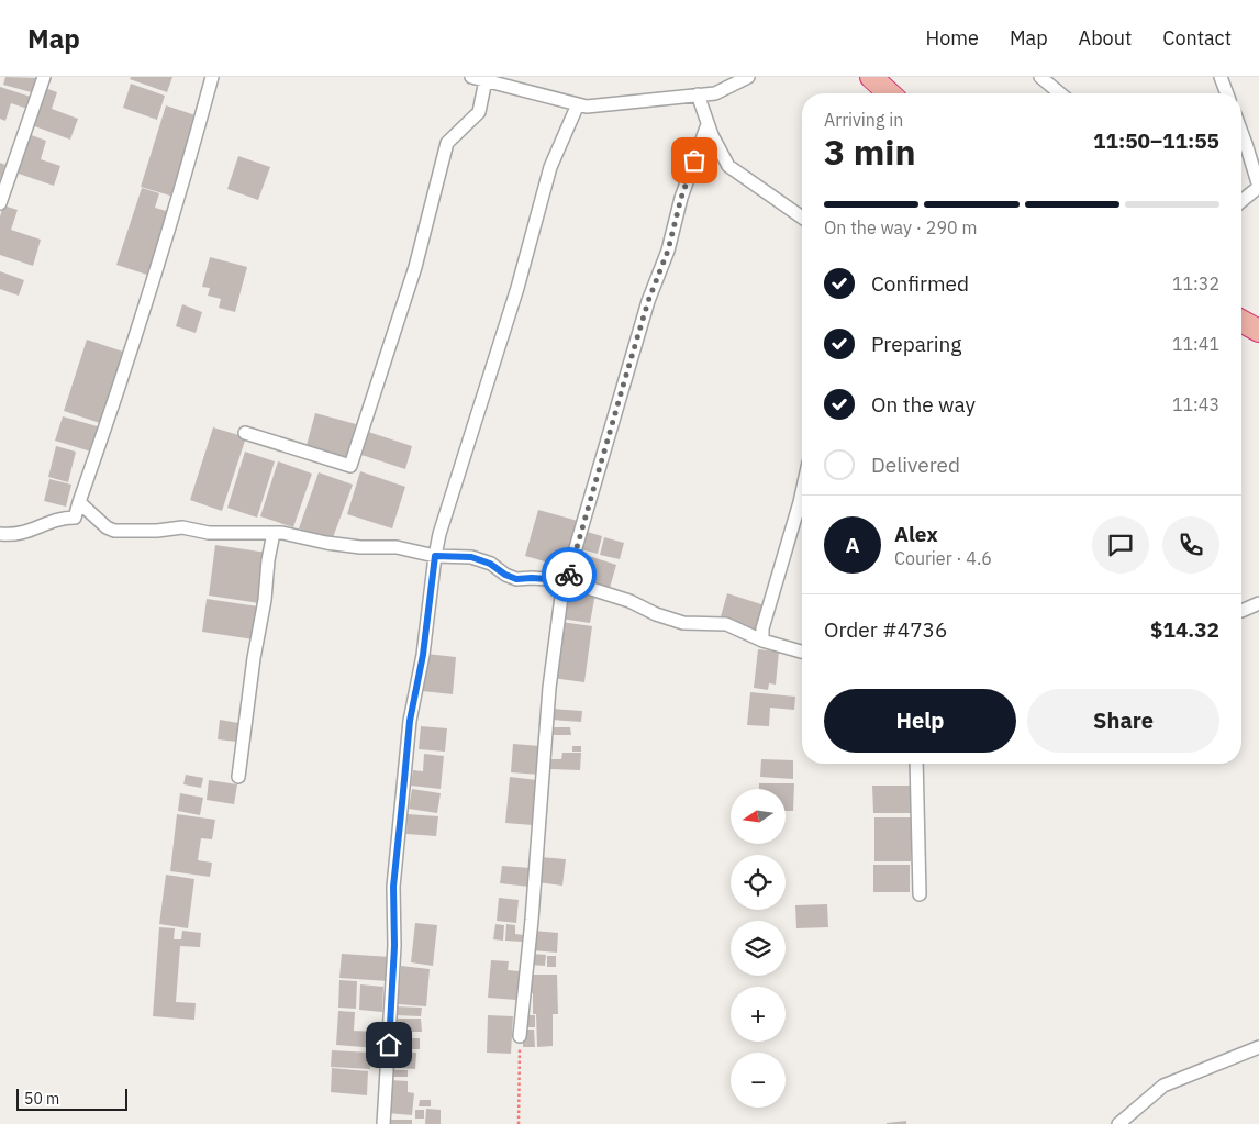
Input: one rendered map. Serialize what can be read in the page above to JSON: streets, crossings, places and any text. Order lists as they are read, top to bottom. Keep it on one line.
{"scale_bar":"50 m","north":"left","page":{"header":"Map","nav":["Home","Map","About","Contact"],"heading":["3 min","Arriving in","11:50–11:55"],"panel":["Alex","Courier · 4.6","Order #4736","$14.32"],"bar":"On the way · 290 m","list":[["Confirmed","11:32"],["Preparing","11:41"],["On the way","11:43"],"Delivered"],"round":"A","buttons":["Help","Share"],"map_buttons":["+","−"],"scale":"50 m"}}
